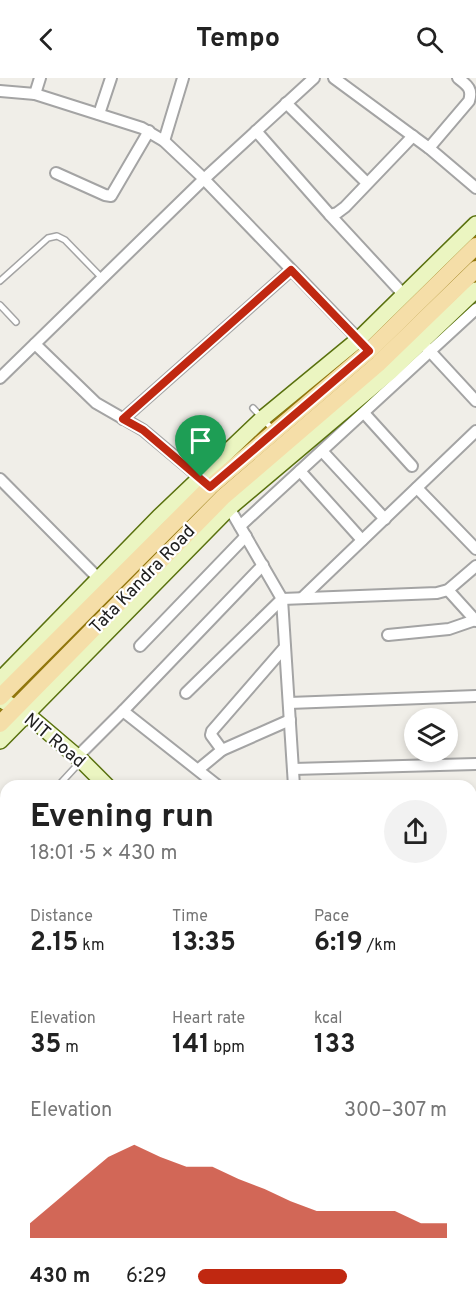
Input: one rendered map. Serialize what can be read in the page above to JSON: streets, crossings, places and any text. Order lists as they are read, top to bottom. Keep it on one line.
{"streets":{"main road":["Tata Kandra Road"],"street":["NIT Road"]},"crossings":[["Tata Kandra Road","NIT Road"]],"page":{"header":"Tempo","heading":["Evening run","18:01 · 5 × 430 m"],"stats":[["Distance","2.15 km"],["Time","13:35"],["Pace","6:19 /km"],["Elevation","35 m"],["Heart rate","141 bpm"],["kcal","133"]],"chart":["Elevation","300–307 m"],"list":[{"name":"430 m","note":"6:29"}]}}
